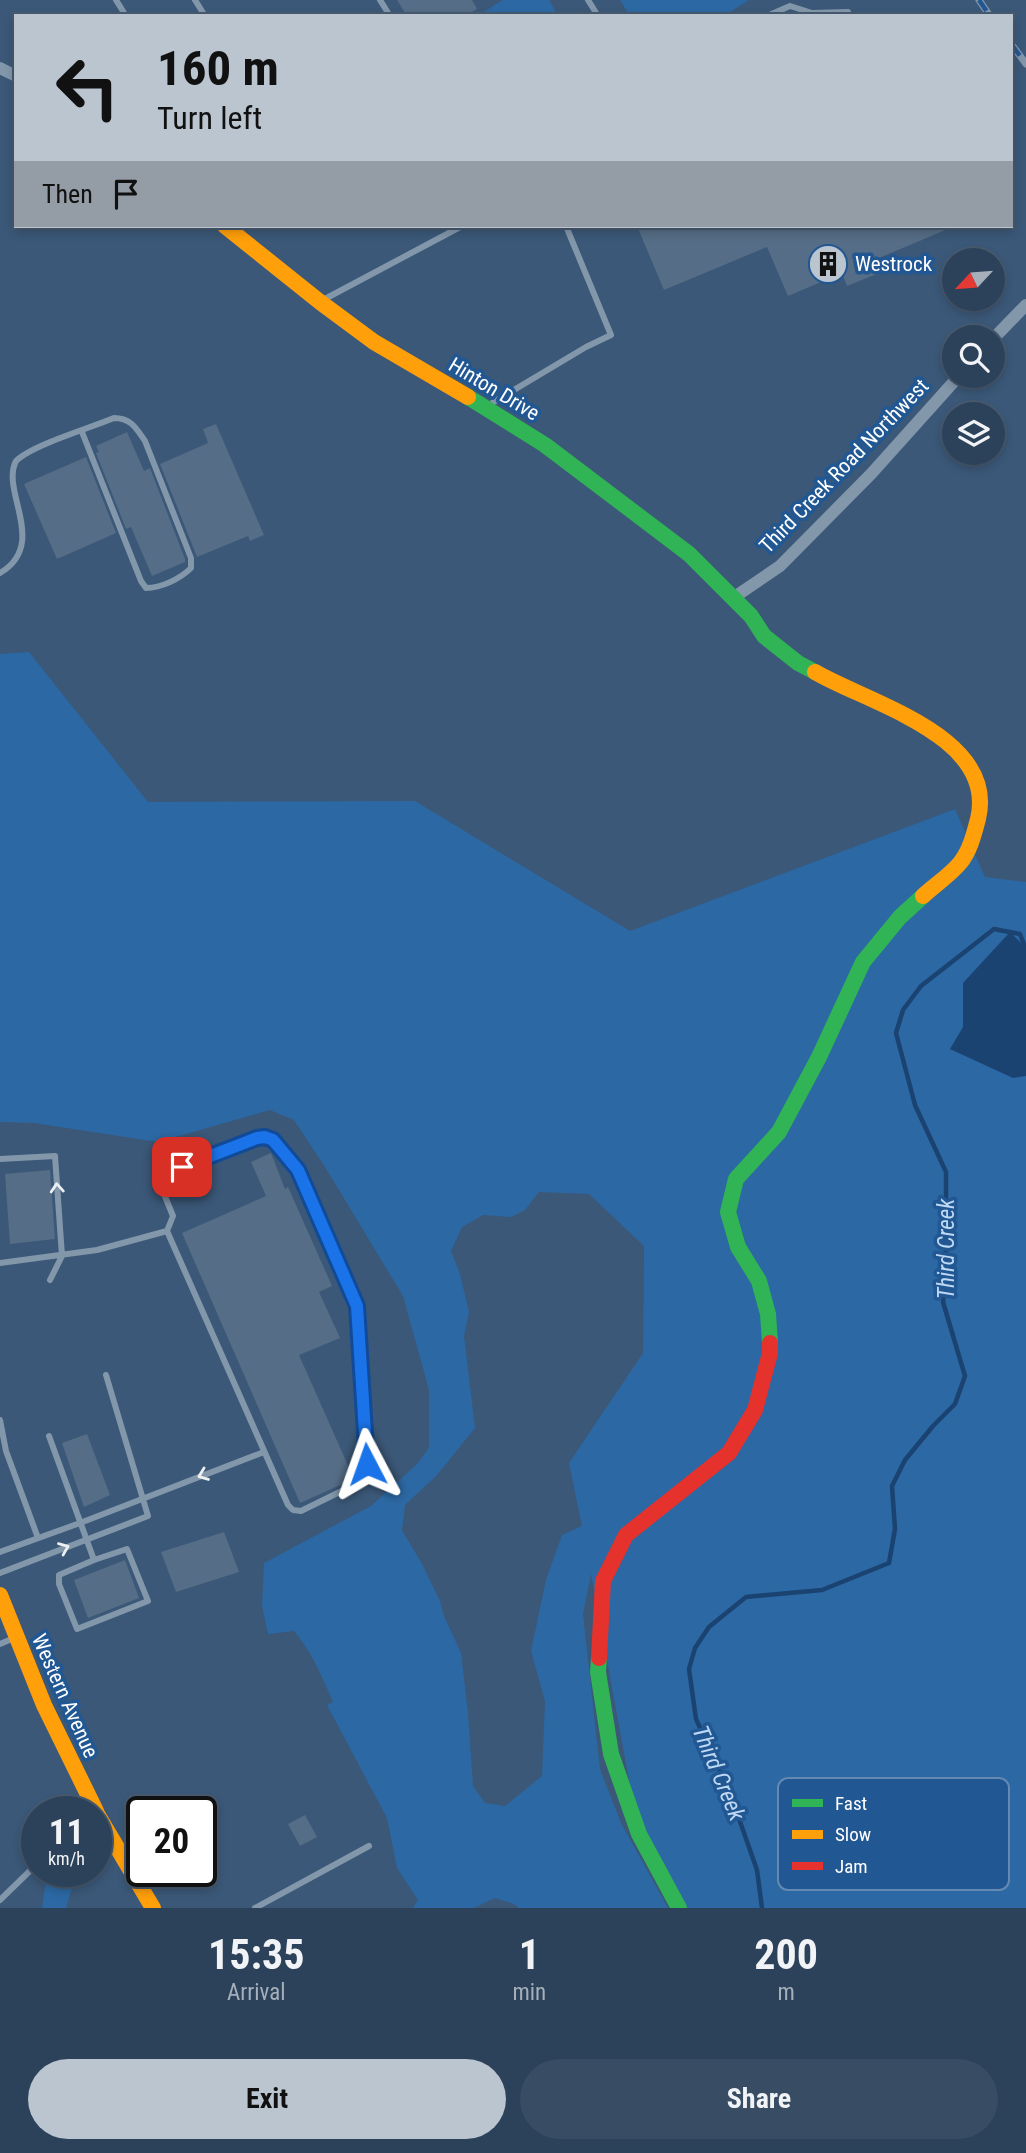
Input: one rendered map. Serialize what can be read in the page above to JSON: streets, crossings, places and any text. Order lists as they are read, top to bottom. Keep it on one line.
{"streets":{"street":["Hinton Drive","Third Creek Road Northwest","Western Avenue"]},"crossings":[["Hinton Drive","Third Creek Road Northwest"]],"water":["Third Creek"],"places":{"building":["Westrock"]},"legend":["Fast","Slow","Jam"],"north":"bottom left","page":{"turn":["160 m","Turn left"],"then":"Then","speed":"11 km/h","limit":"20","eta":["15:35","Arrival","1","min","200","m"],"buttons":["Exit","Share"]}}
